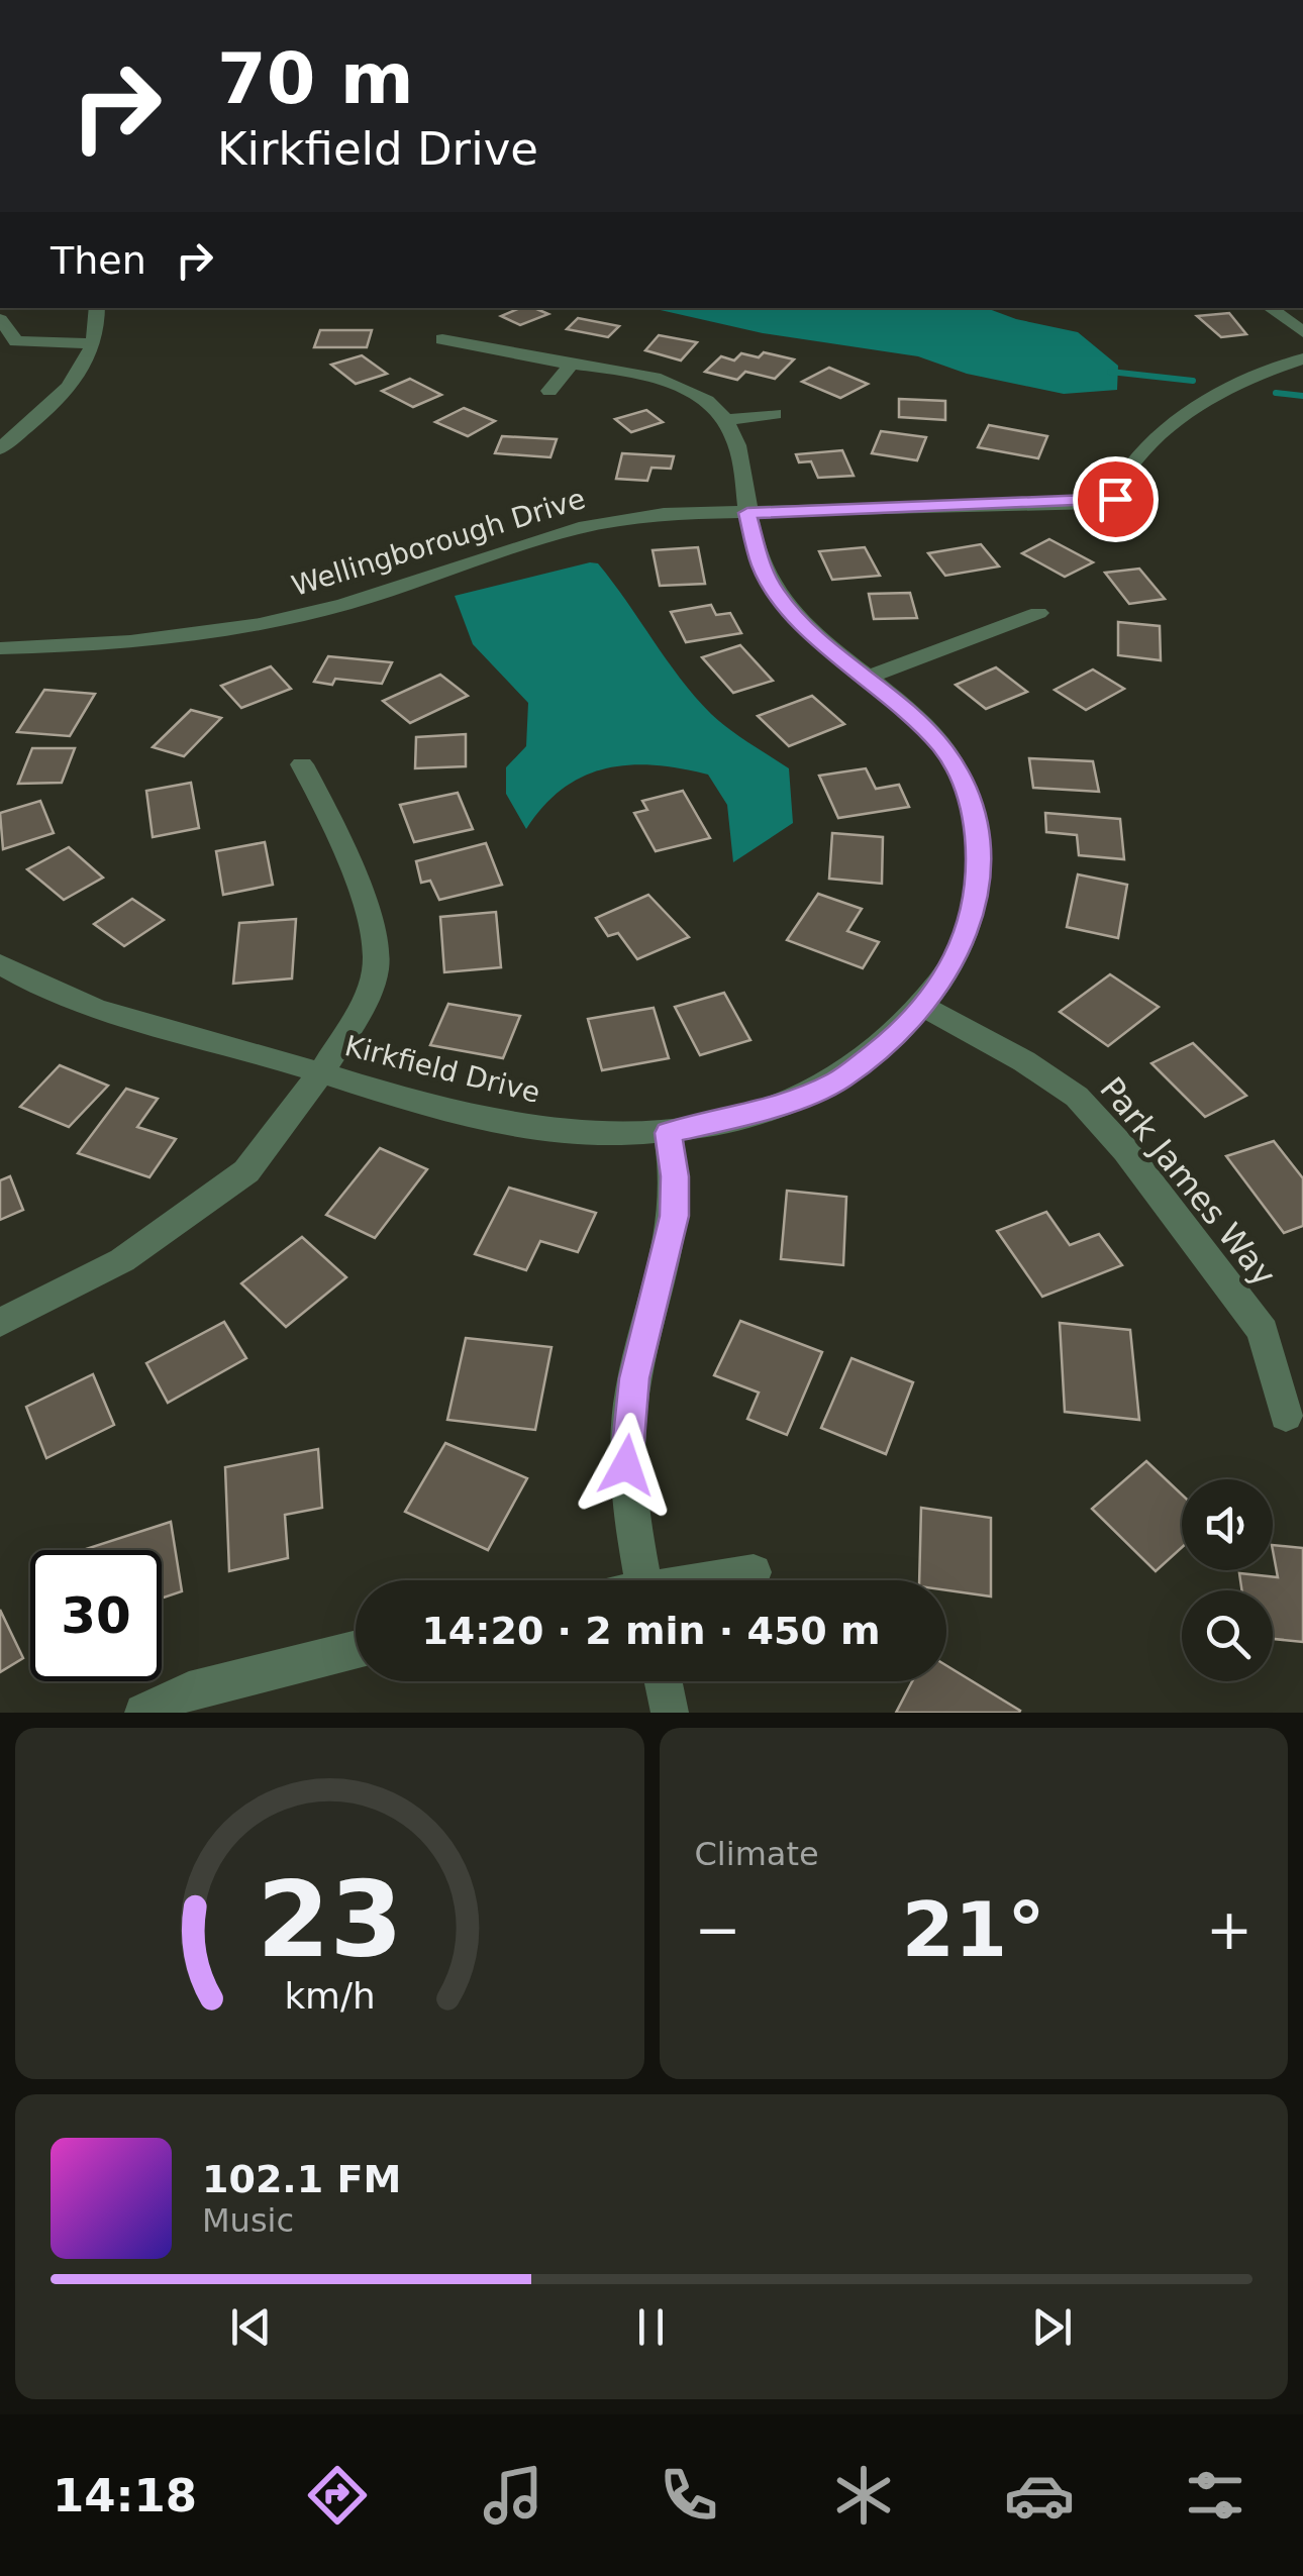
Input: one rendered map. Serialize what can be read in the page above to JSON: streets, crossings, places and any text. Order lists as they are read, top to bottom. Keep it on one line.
{"streets":{"street":["Wellingborough Drive","Kirkfield Drive","Park James Way"]},"crossings":[["Wellingborough Drive","Kirkfield Drive"],["Kirkfield Drive","Park James Way"]],"page":{"turn":["70 m","Kirkfield Drive"],"then":"Then","limit":"30","trip":"14:20 · 2 min · 450 m","tile":"Climate","heat":["−","21°","+"],"song":["102.1 FM","Music"],"tabs":"14:18","gauge":["23","km/h"]}}
